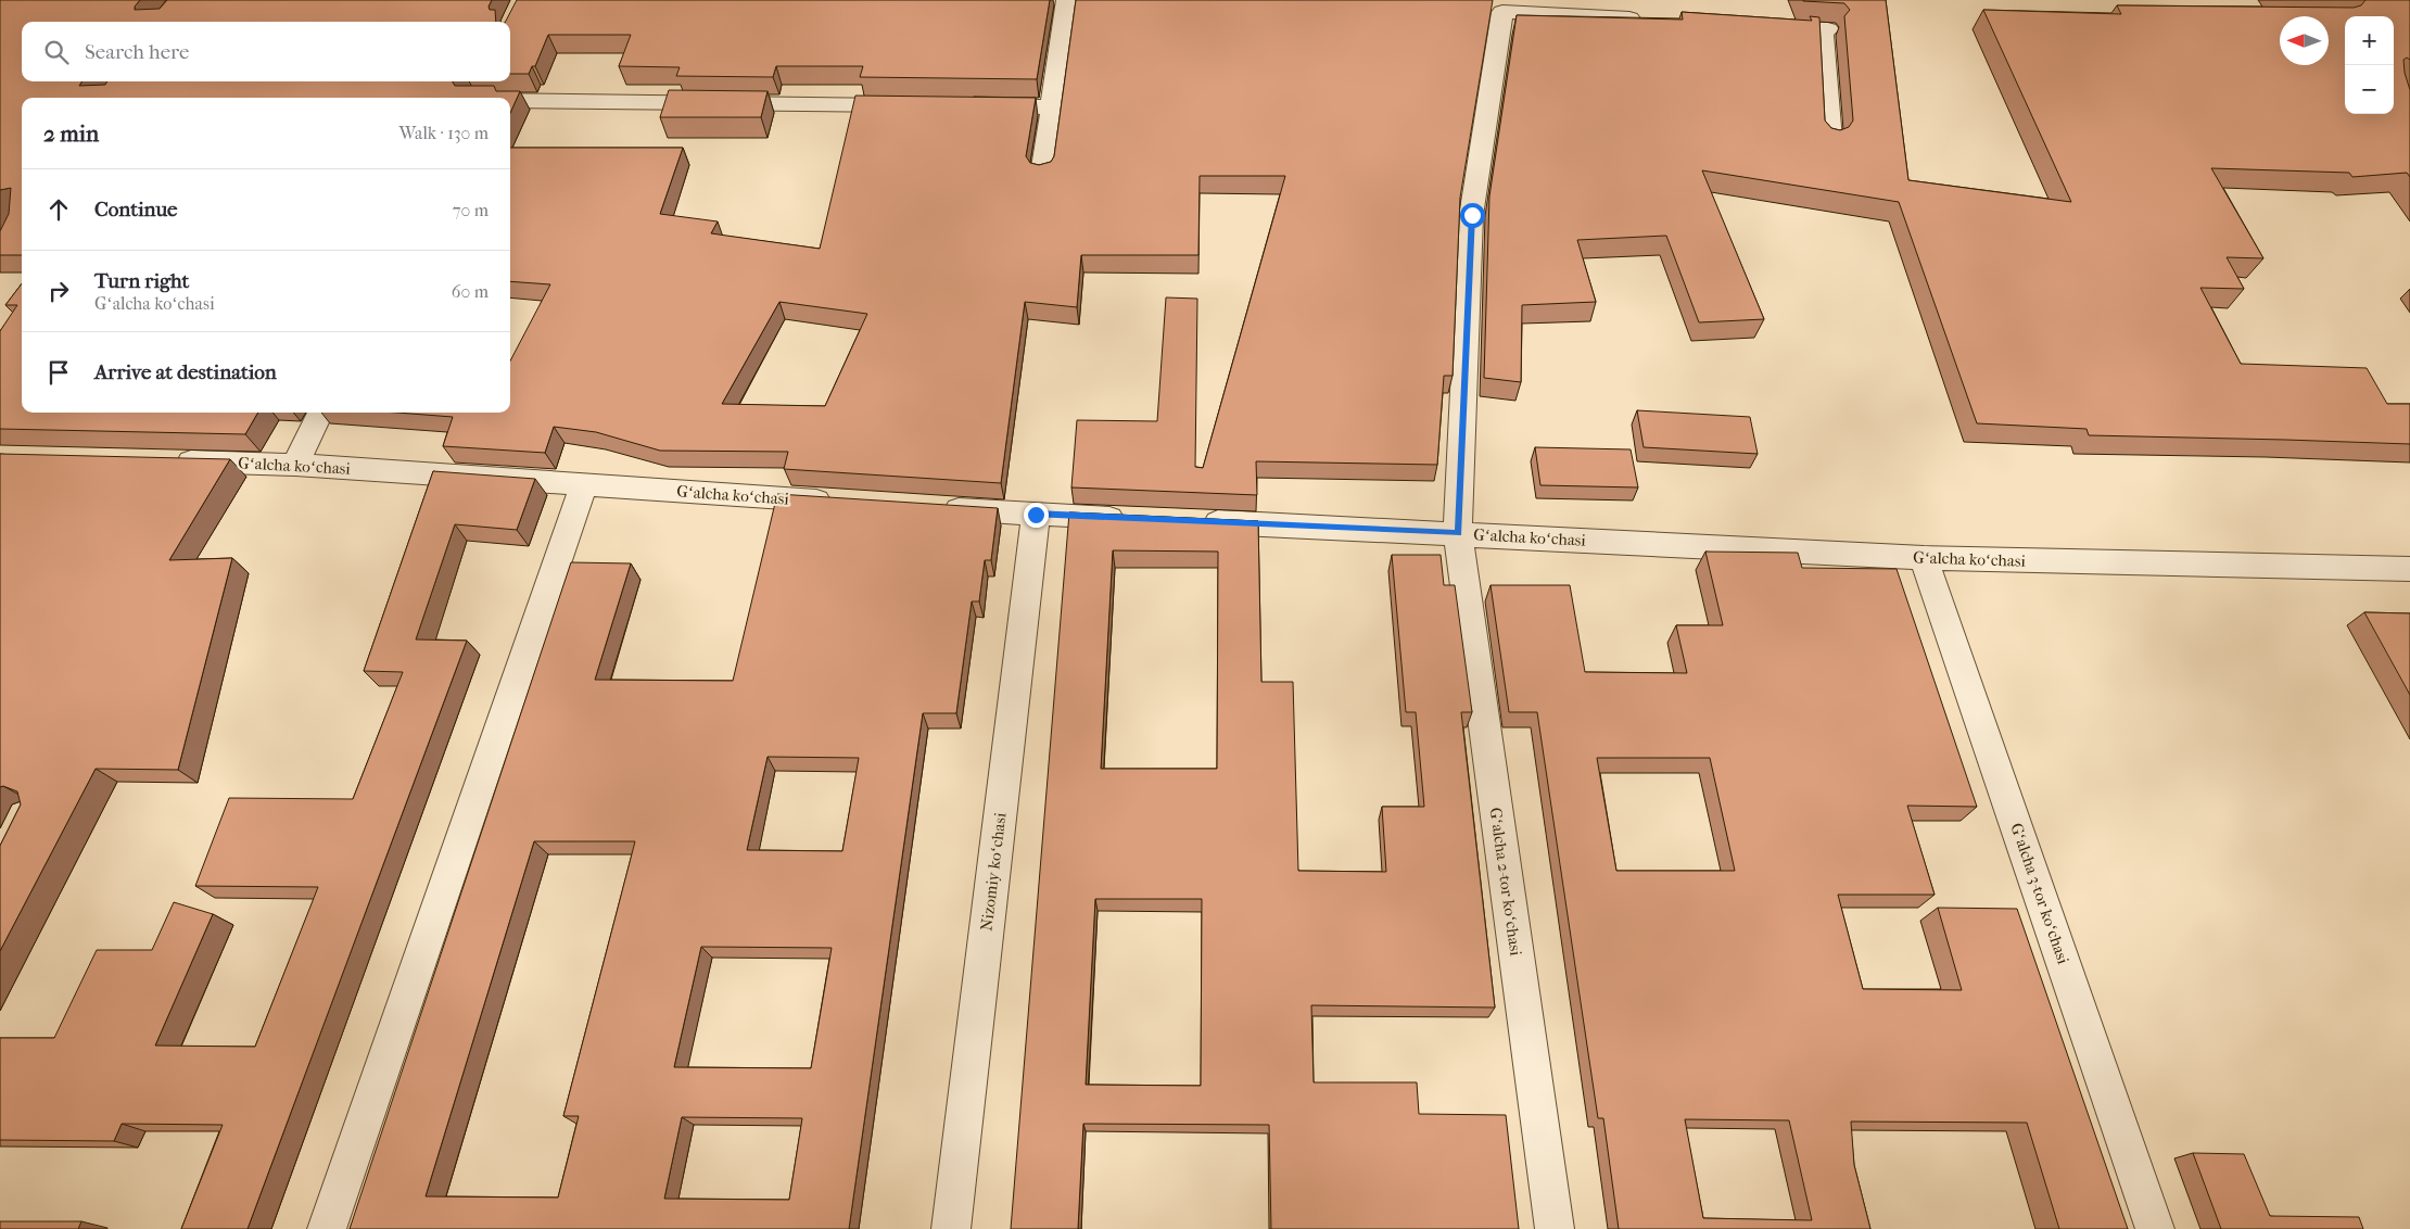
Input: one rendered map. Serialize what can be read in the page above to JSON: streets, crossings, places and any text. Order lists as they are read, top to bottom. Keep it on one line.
{"streets":{"street":["Gʻalcha koʻchasi","Nizomiy koʻchasi","Gʻalcha 2-tor koʻchasi","Gʻalcha 3-tor koʻchasi"]},"crossings":[["Gʻalcha koʻchasi","Gʻalcha 2-tor koʻchasi"],["Gʻalcha koʻchasi","Gʻalcha 3-tor koʻchasi"]],"north":"left","page":{"map_buttons":["+","−"],"search":"Search here","heading":["2 min","Walk · 130 m"],"list":[["Continue","70 m"],["Turn right","Gʻalcha koʻchasi","60 m"],"Arrive at destination"]}}
